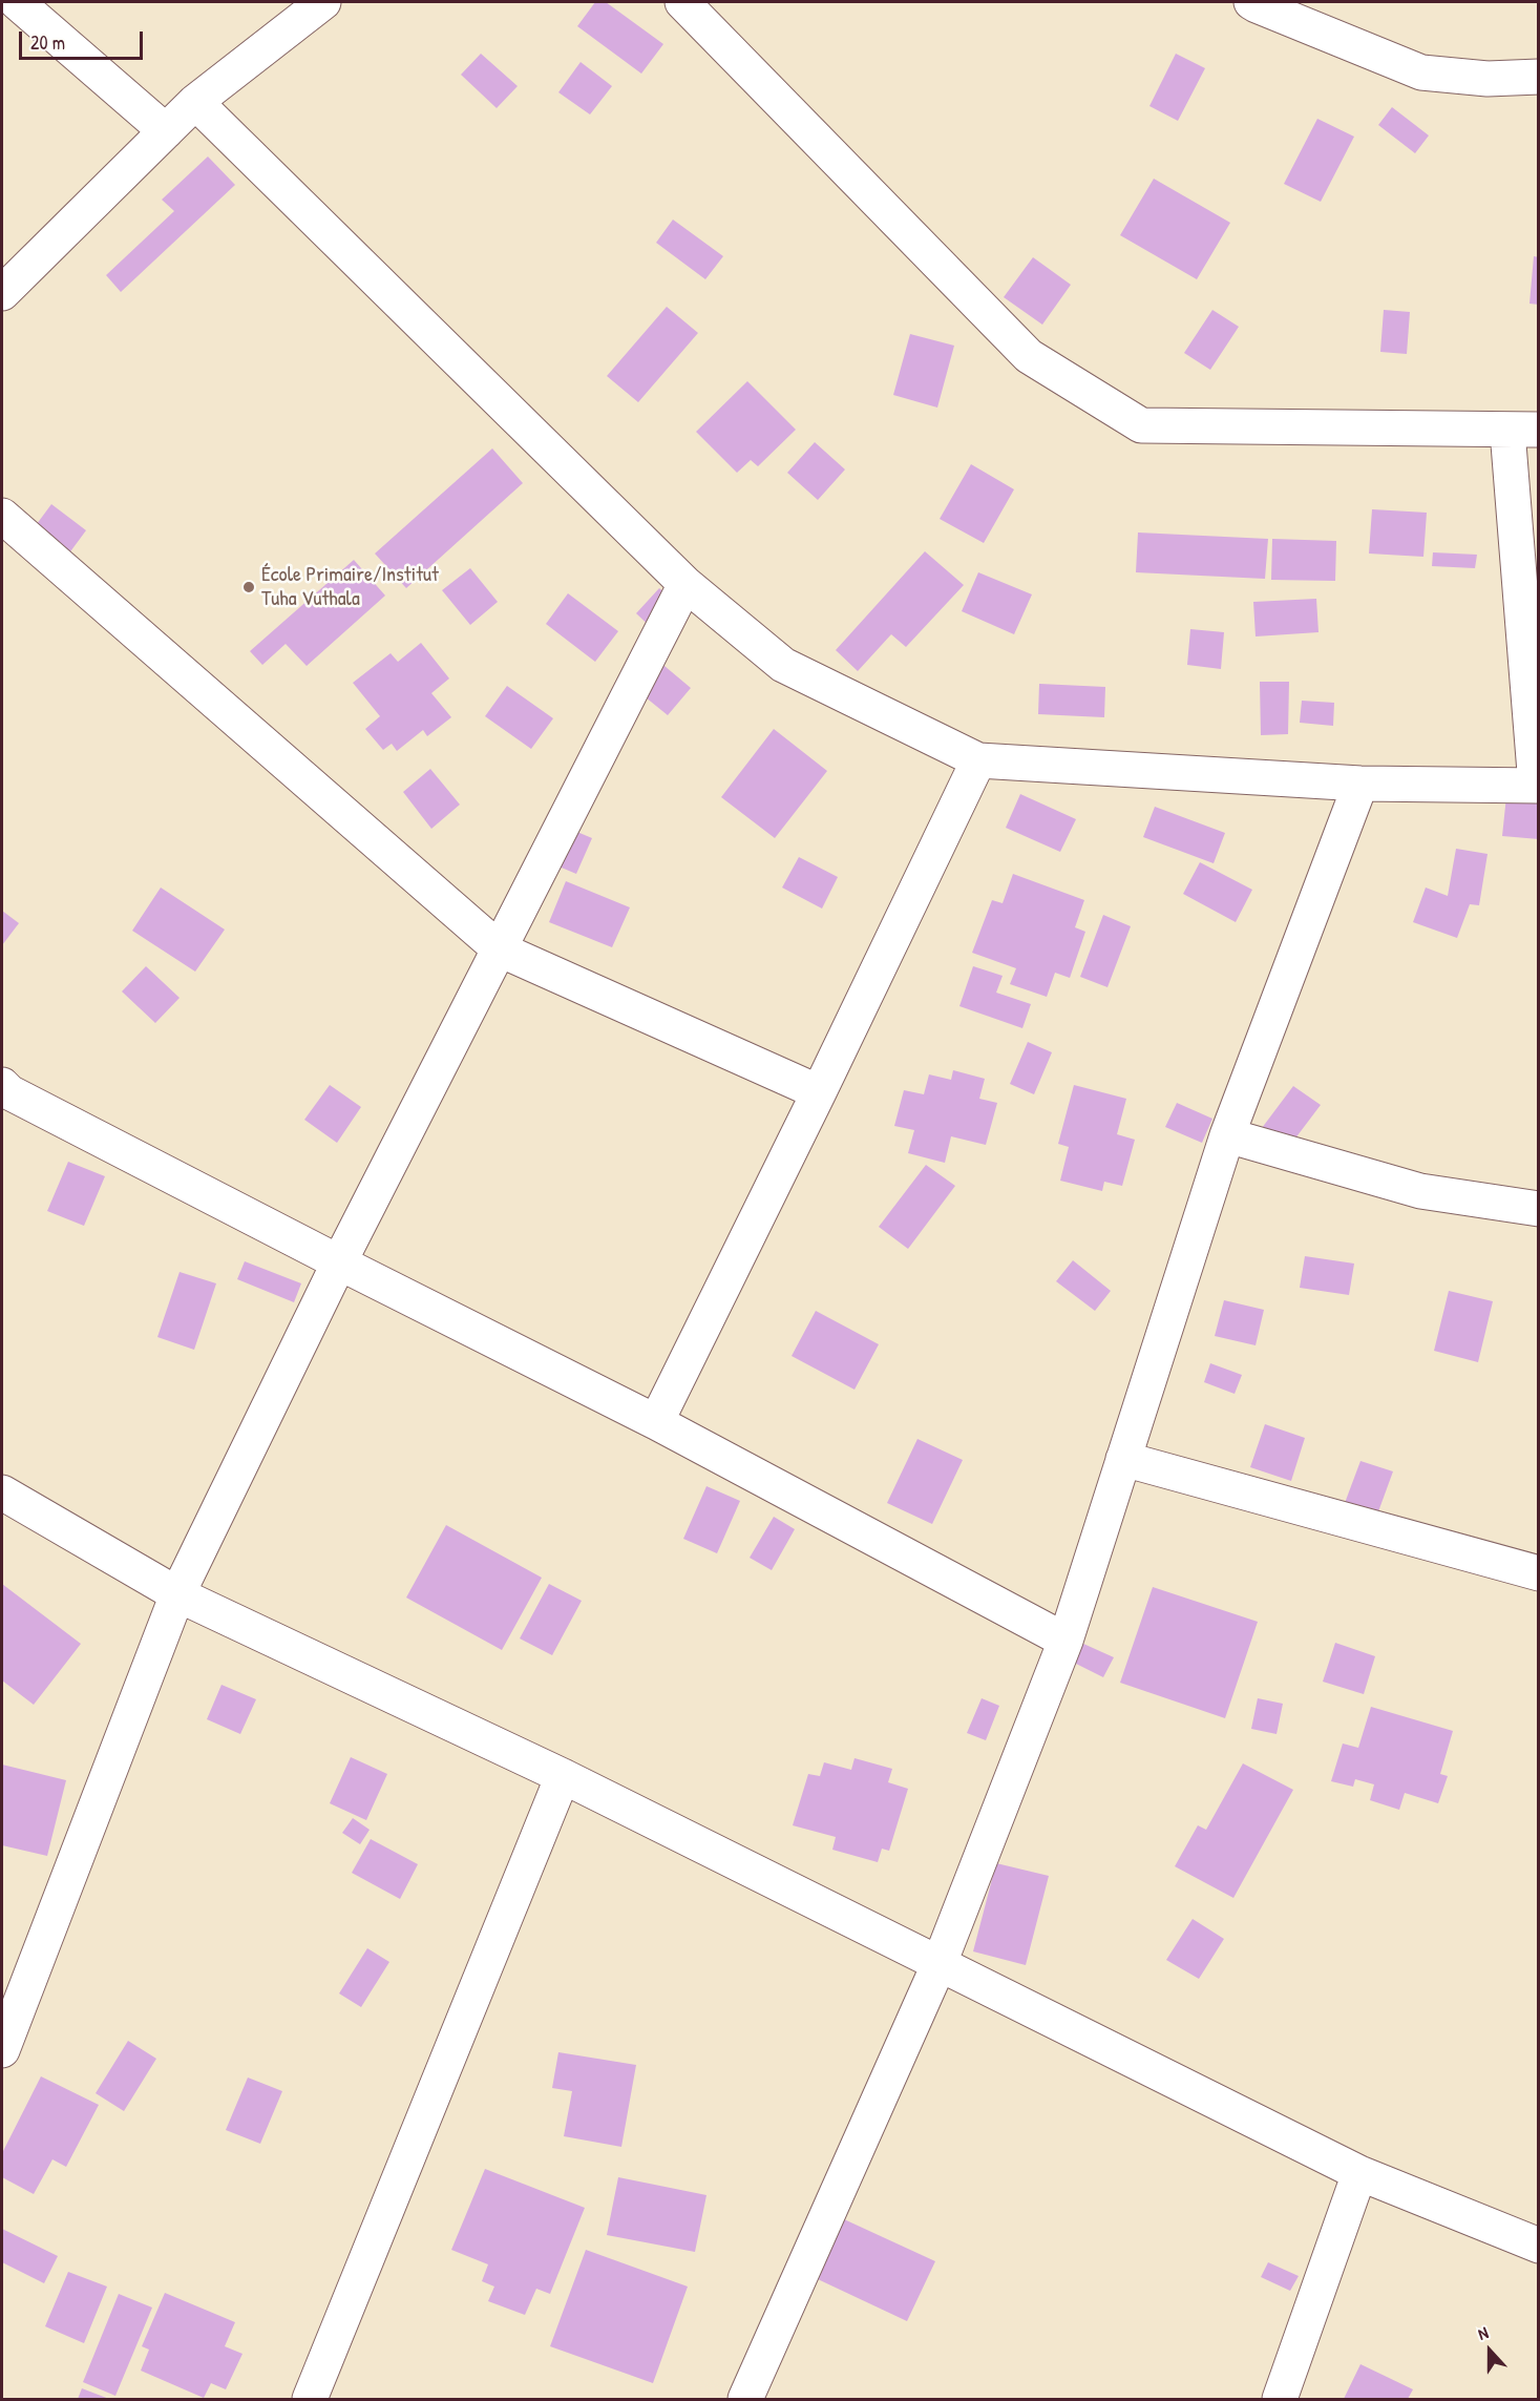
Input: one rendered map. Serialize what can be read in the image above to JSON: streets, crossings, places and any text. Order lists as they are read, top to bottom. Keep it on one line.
{"places":["École Primaire/Institut Tuha Vuthala"],"scale_bar":"20 m","north":"top"}
